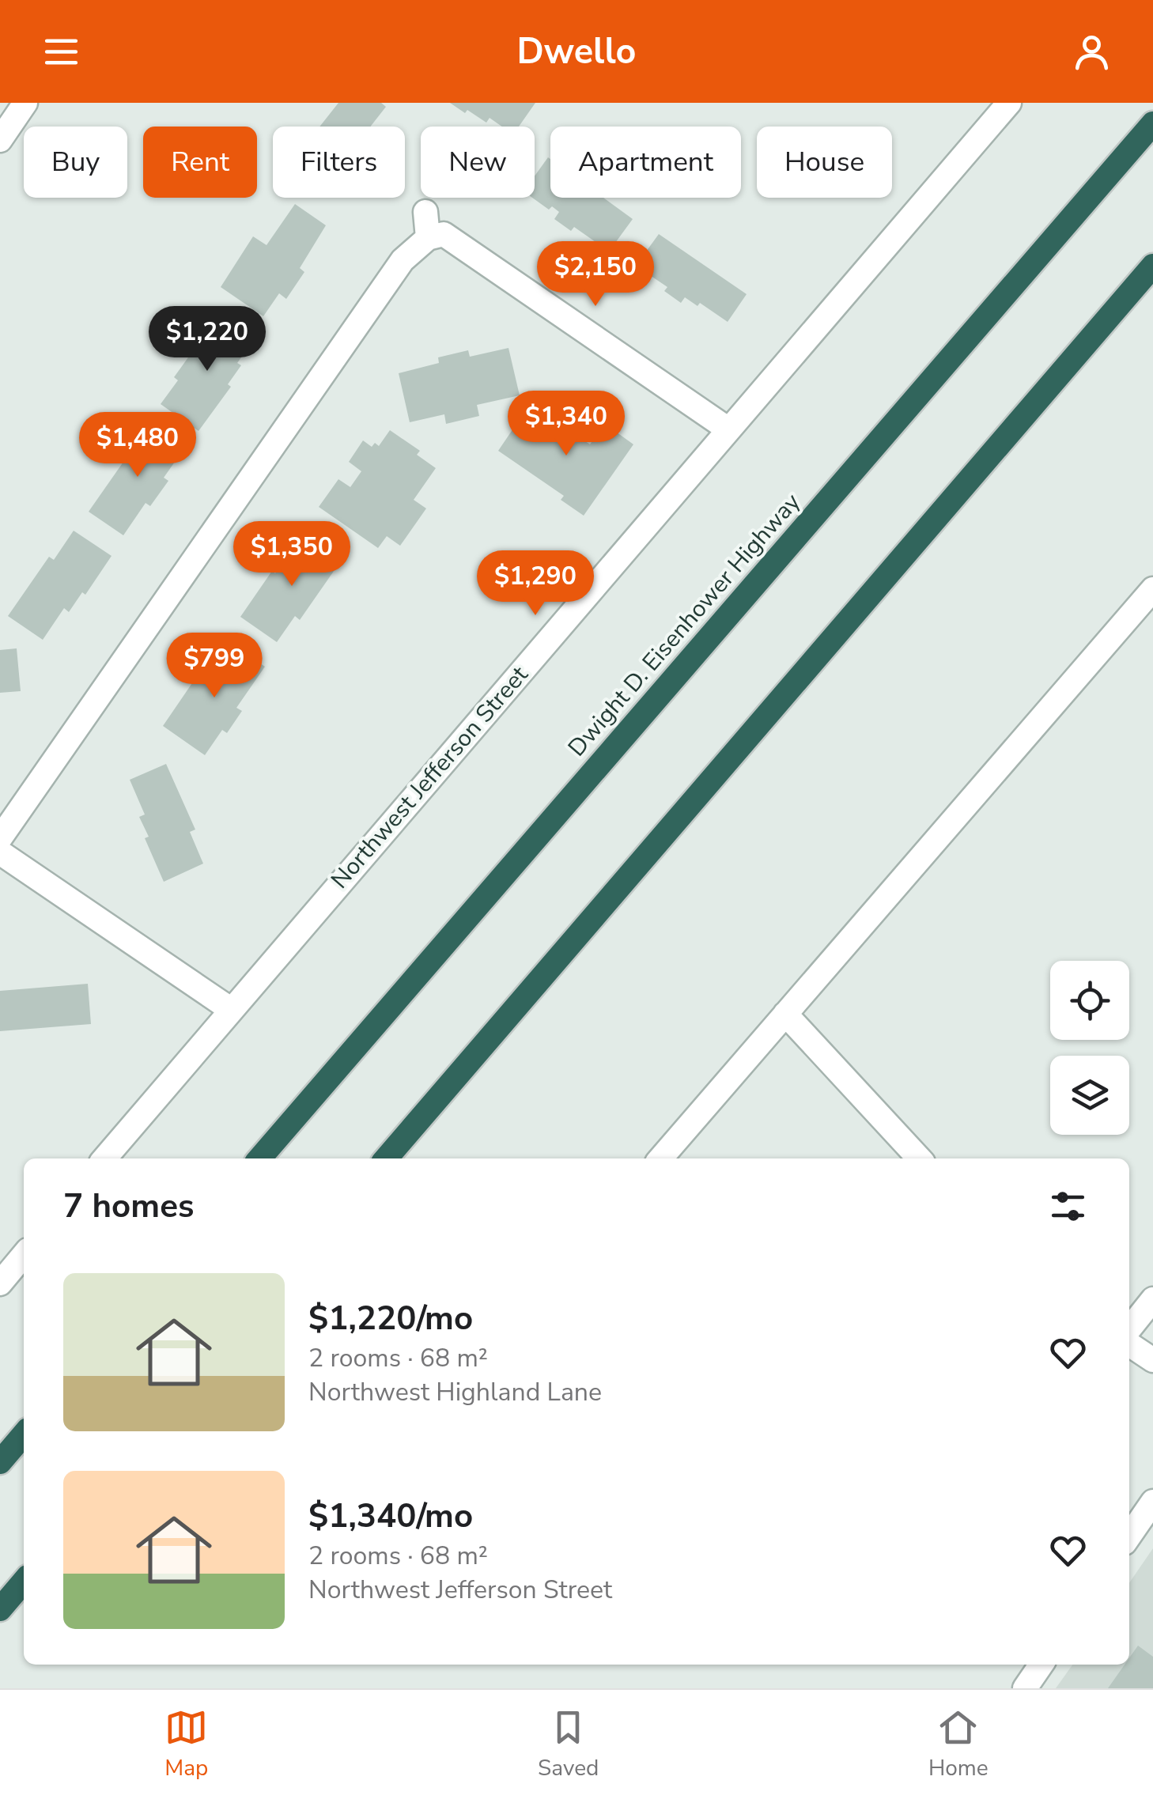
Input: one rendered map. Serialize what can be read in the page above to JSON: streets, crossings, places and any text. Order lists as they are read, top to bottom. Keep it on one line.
{"streets":{"highway":["Dwight D. Eisenhower Highway"],"street":["Northwest Jefferson Street"]},"page":{"header":"Dwello","chip":["Buy","Rent","Filters","New","Apartment","House"],"price":["$2,150","$1,220","$1,340","$1,480","$1,350","$1,290","$799"],"heading":"7 homes","list":[{"name":"$1,220/mo","note":"2 rooms · 68 m² · Northwest Highland Lane"},{"name":"$1,340/mo","note":"2 rooms · 68 m² · Northwest Jefferson Street"}],"tabs":["Map","Saved","Home"]}}
